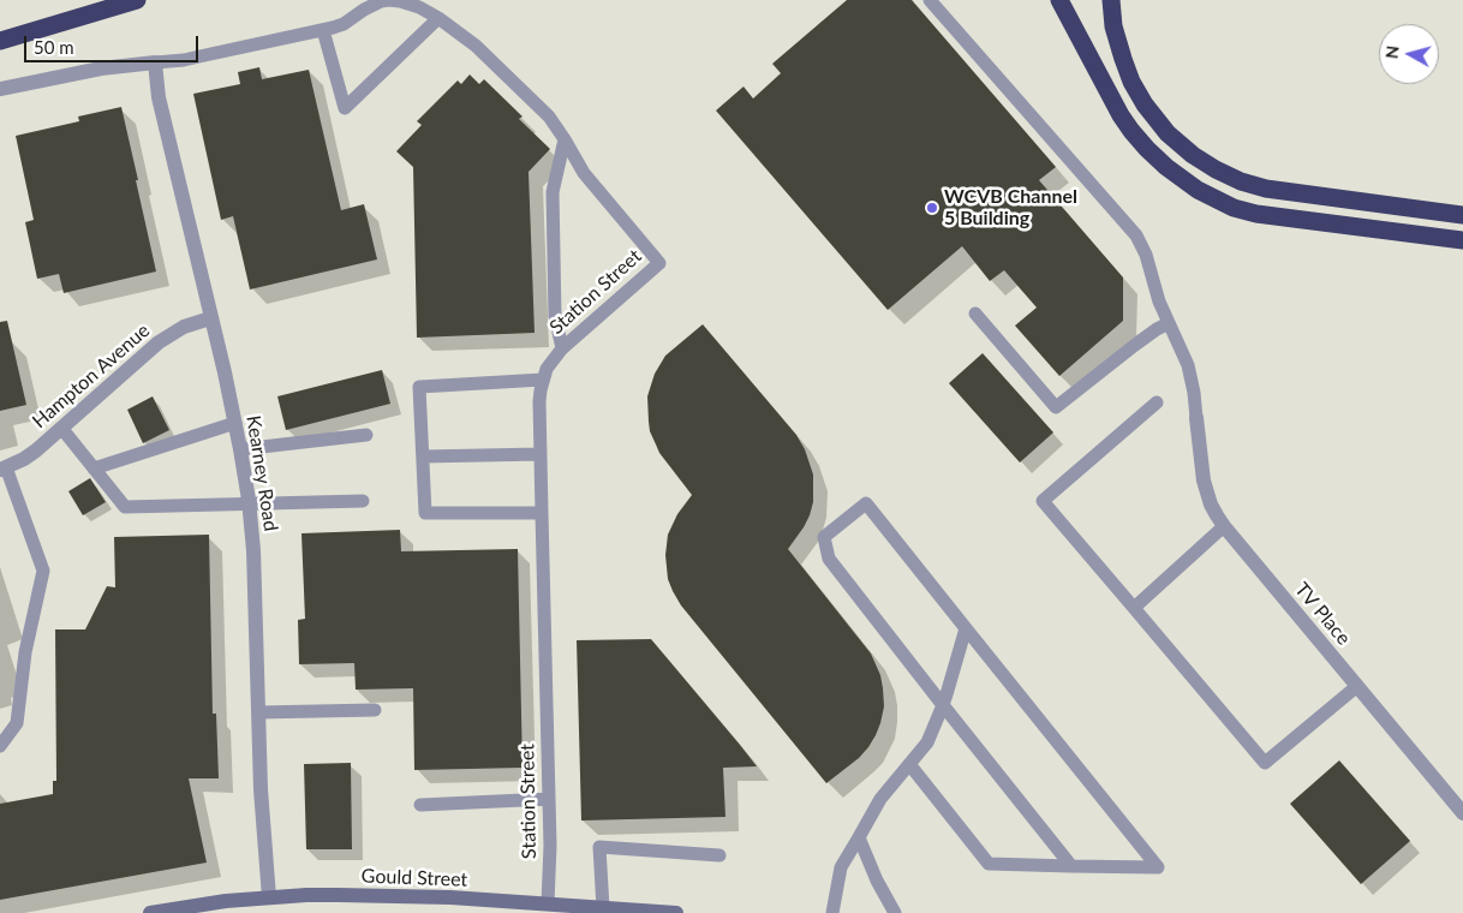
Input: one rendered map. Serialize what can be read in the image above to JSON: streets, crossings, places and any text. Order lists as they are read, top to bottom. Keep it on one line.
{"streets":{"main road":["Gould Street"],"street":["Hampton Avenue","Kearney Road","TV Place"],"lane":["Station Street"]},"crossings":[["Station Street","Kearney Road"],["Station Street","Gould Street"],["Hampton Avenue","Kearney Road"],["Kearney Road","Gould Street"]],"places":["WCVB Channel 5 Building"],"scale_bar":"50 m","north":"left"}
